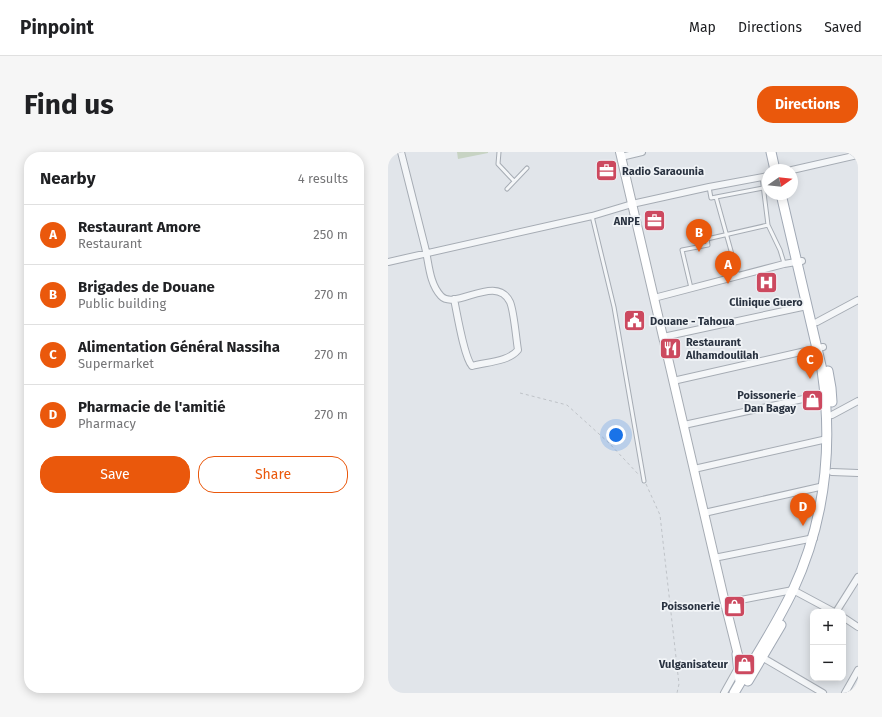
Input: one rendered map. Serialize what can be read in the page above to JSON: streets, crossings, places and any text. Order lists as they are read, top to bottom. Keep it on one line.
{"places":{"office":["Radio Saraounia","ANPE"],"hospital":["Clinique Guero"],"public building":["Douane - Tahoua"],"restaurant":["Restaurant Alhamdoulilah"],"shop":["Poissonerie Dan Bagay","Poissonerie","Vulganisateur"]},"north":"right","page":{"header":"Pinpoint","nav":["Map","Directions","Saved"],"buttons":["Directions",["Save","Share"]],"title":"Find us","heading":["Nearby","4 results"],"list":[{"mark":"A","name":"Restaurant Amore","note":"Restaurant","value":"250 m"},{"mark":"B","name":"Brigades de Douane","note":"Public building","value":"270 m"},{"mark":"C","name":"Alimentation Général Nassiha","note":"Supermarket","value":"270 m"},{"mark":"D","name":"Pharmacie de l'amitié","note":"Pharmacy","value":"270 m"}],"pins":["B","A","C","D"],"map_buttons":["+","−"]}}
